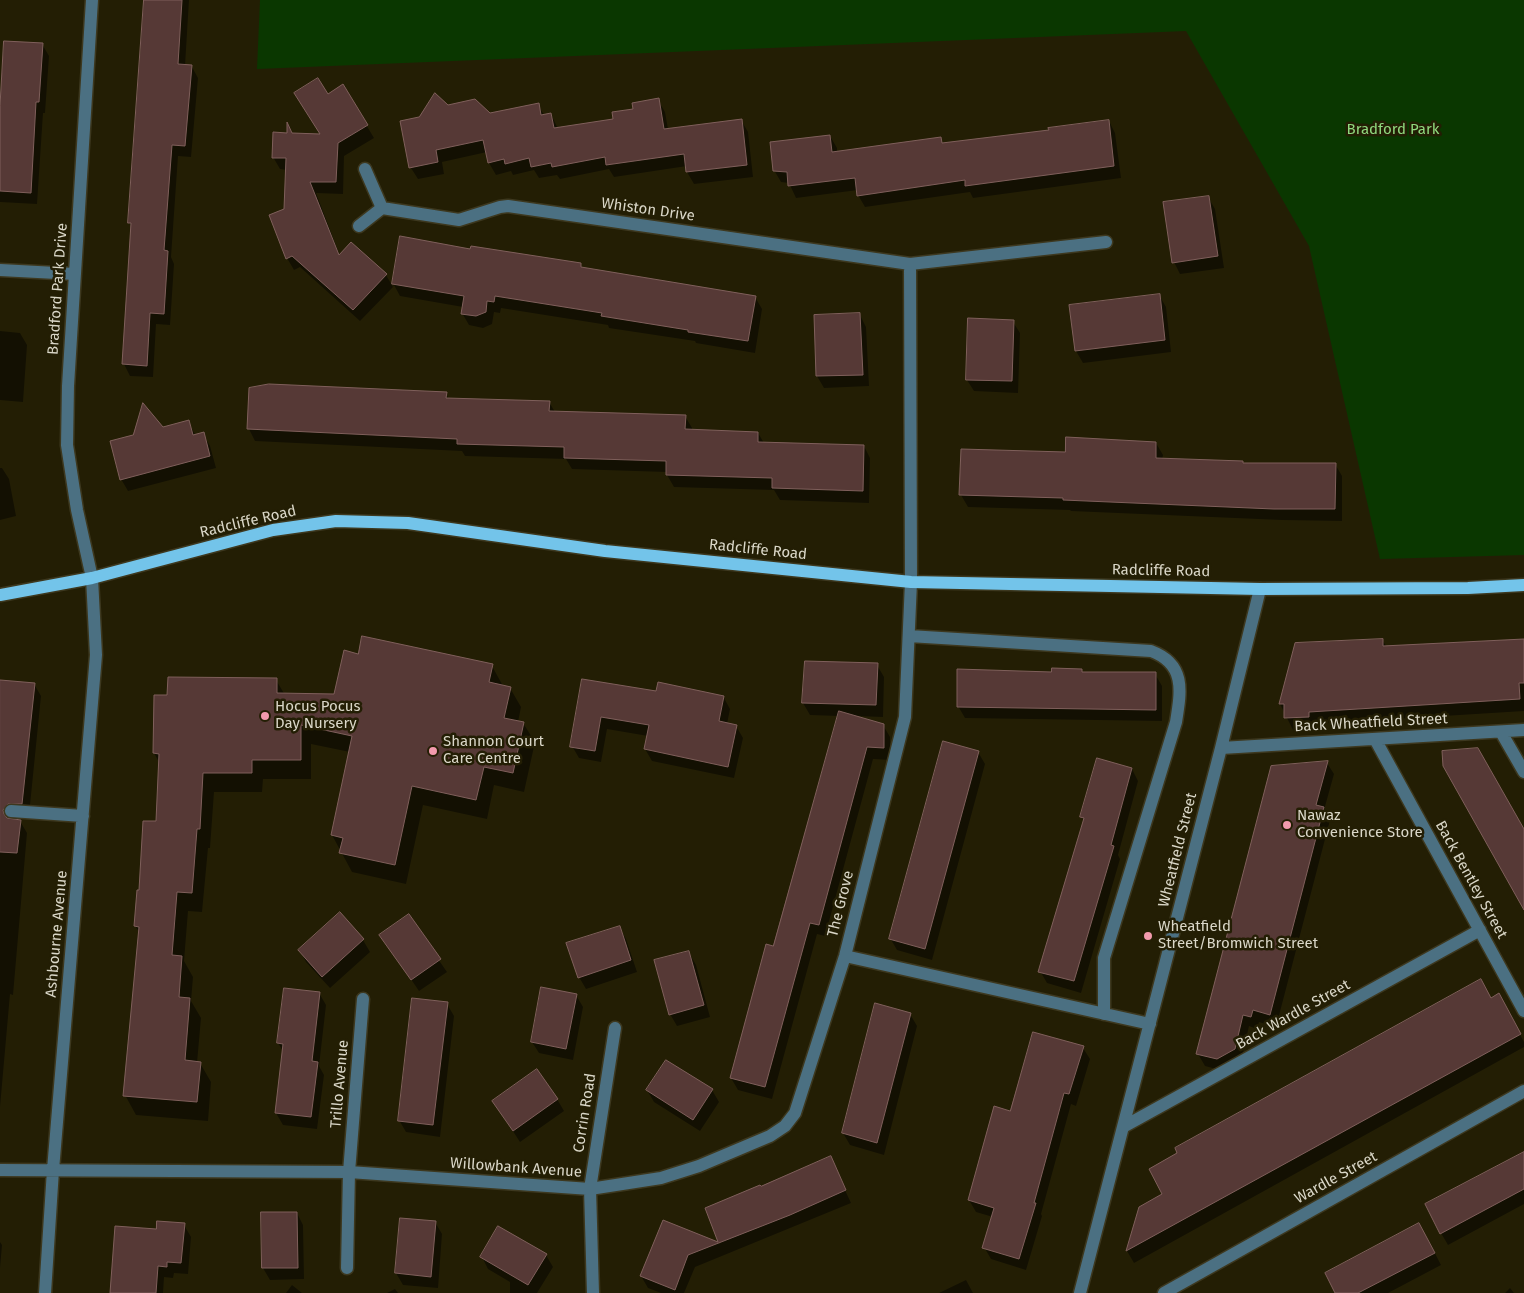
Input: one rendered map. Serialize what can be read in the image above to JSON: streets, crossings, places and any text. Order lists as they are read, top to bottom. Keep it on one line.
{"streets":{"main road":["Radcliffe Road"],"street":["Whiston Drive","Bradford Park Drive","Back Wheatfield Street","Wheatfield Street","Back Bentley Street","The Grove","Ashbourne Avenue","Back Wardle Street","Trillo Avenue","Corrin Road","Willowbank Avenue","Wardle Street"]},"crossings":[["Bradford Park Drive","Radcliffe Road"],["Bradford Park Drive","Ashbourne Avenue"],["Radcliffe Road","Wheatfield Street"],["Radcliffe Road","The Grove"],["Radcliffe Road","Ashbourne Avenue"],["Back Wheatfield Street","Wheatfield Street"],["Back Wheatfield Street","Back Bentley Street"],["Wheatfield Street","The Grove"],["Wheatfield Street","Back Wardle Street"],["Back Bentley Street","Back Wardle Street"],["The Grove","Willowbank Avenue"],["Ashbourne Avenue","Willowbank Avenue"],["Trillo Avenue","Willowbank Avenue"],["Corrin Road","Willowbank Avenue"]],"parks":["Bradford Park"],"places":["Hocus Pocus Day Nursery","Shannon Court Care Centre","Nawaz Convenience Store","Wheatfield Street/Bromwich Street"]}
